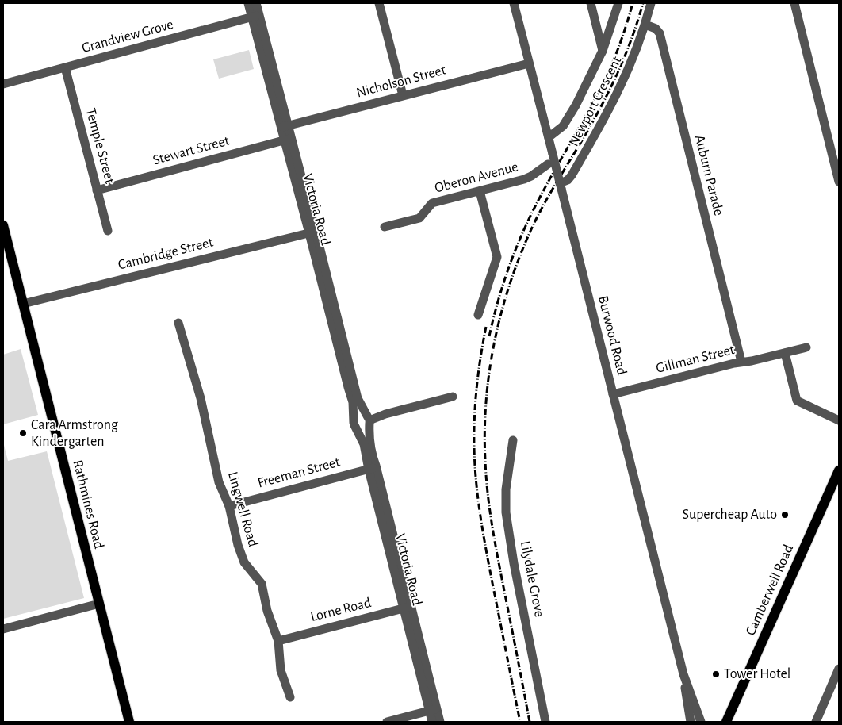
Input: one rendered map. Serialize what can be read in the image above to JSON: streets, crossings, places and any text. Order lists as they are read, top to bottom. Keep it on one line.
{"streets":{"main road":["Rathmines Road","Camberwell Road"],"street":["Grandview Grove","Nicholson Street","Newport Crescent","Temple Street","Stewart Street","Auburn Parade","Oberon Avenue","Victoria Road","Cambridge Street","Burwood Road","Gillman Street","Freeman Street","Lingwell Road","Lilydale Grove","Lorne Road"]},"crossings":[["Grandview Grove","Temple Street"],["Grandview Grove","Victoria Road"],["Nicholson Street","Victoria Road"],["Nicholson Street","Burwood Road"],["Newport Crescent","Auburn Parade"],["Newport Crescent","Burwood Road"],["Temple Street","Stewart Street"],["Stewart Street","Victoria Road"],["Auburn Parade","Gillman Street"],["Oberon Avenue","Burwood Road"],["Victoria Road","Cambridge Street"],["Victoria Road","Freeman Street"],["Victoria Road","Lorne Road"],["Cambridge Street","Rathmines Road"],["Burwood Road","Gillman Street"],["Freeman Street","Lingwell Road"],["Lingwell Road","Lorne Road"]],"places":["Cara Armstrong Kindergarten","Supercheap Auto","Tower Hotel"]}
